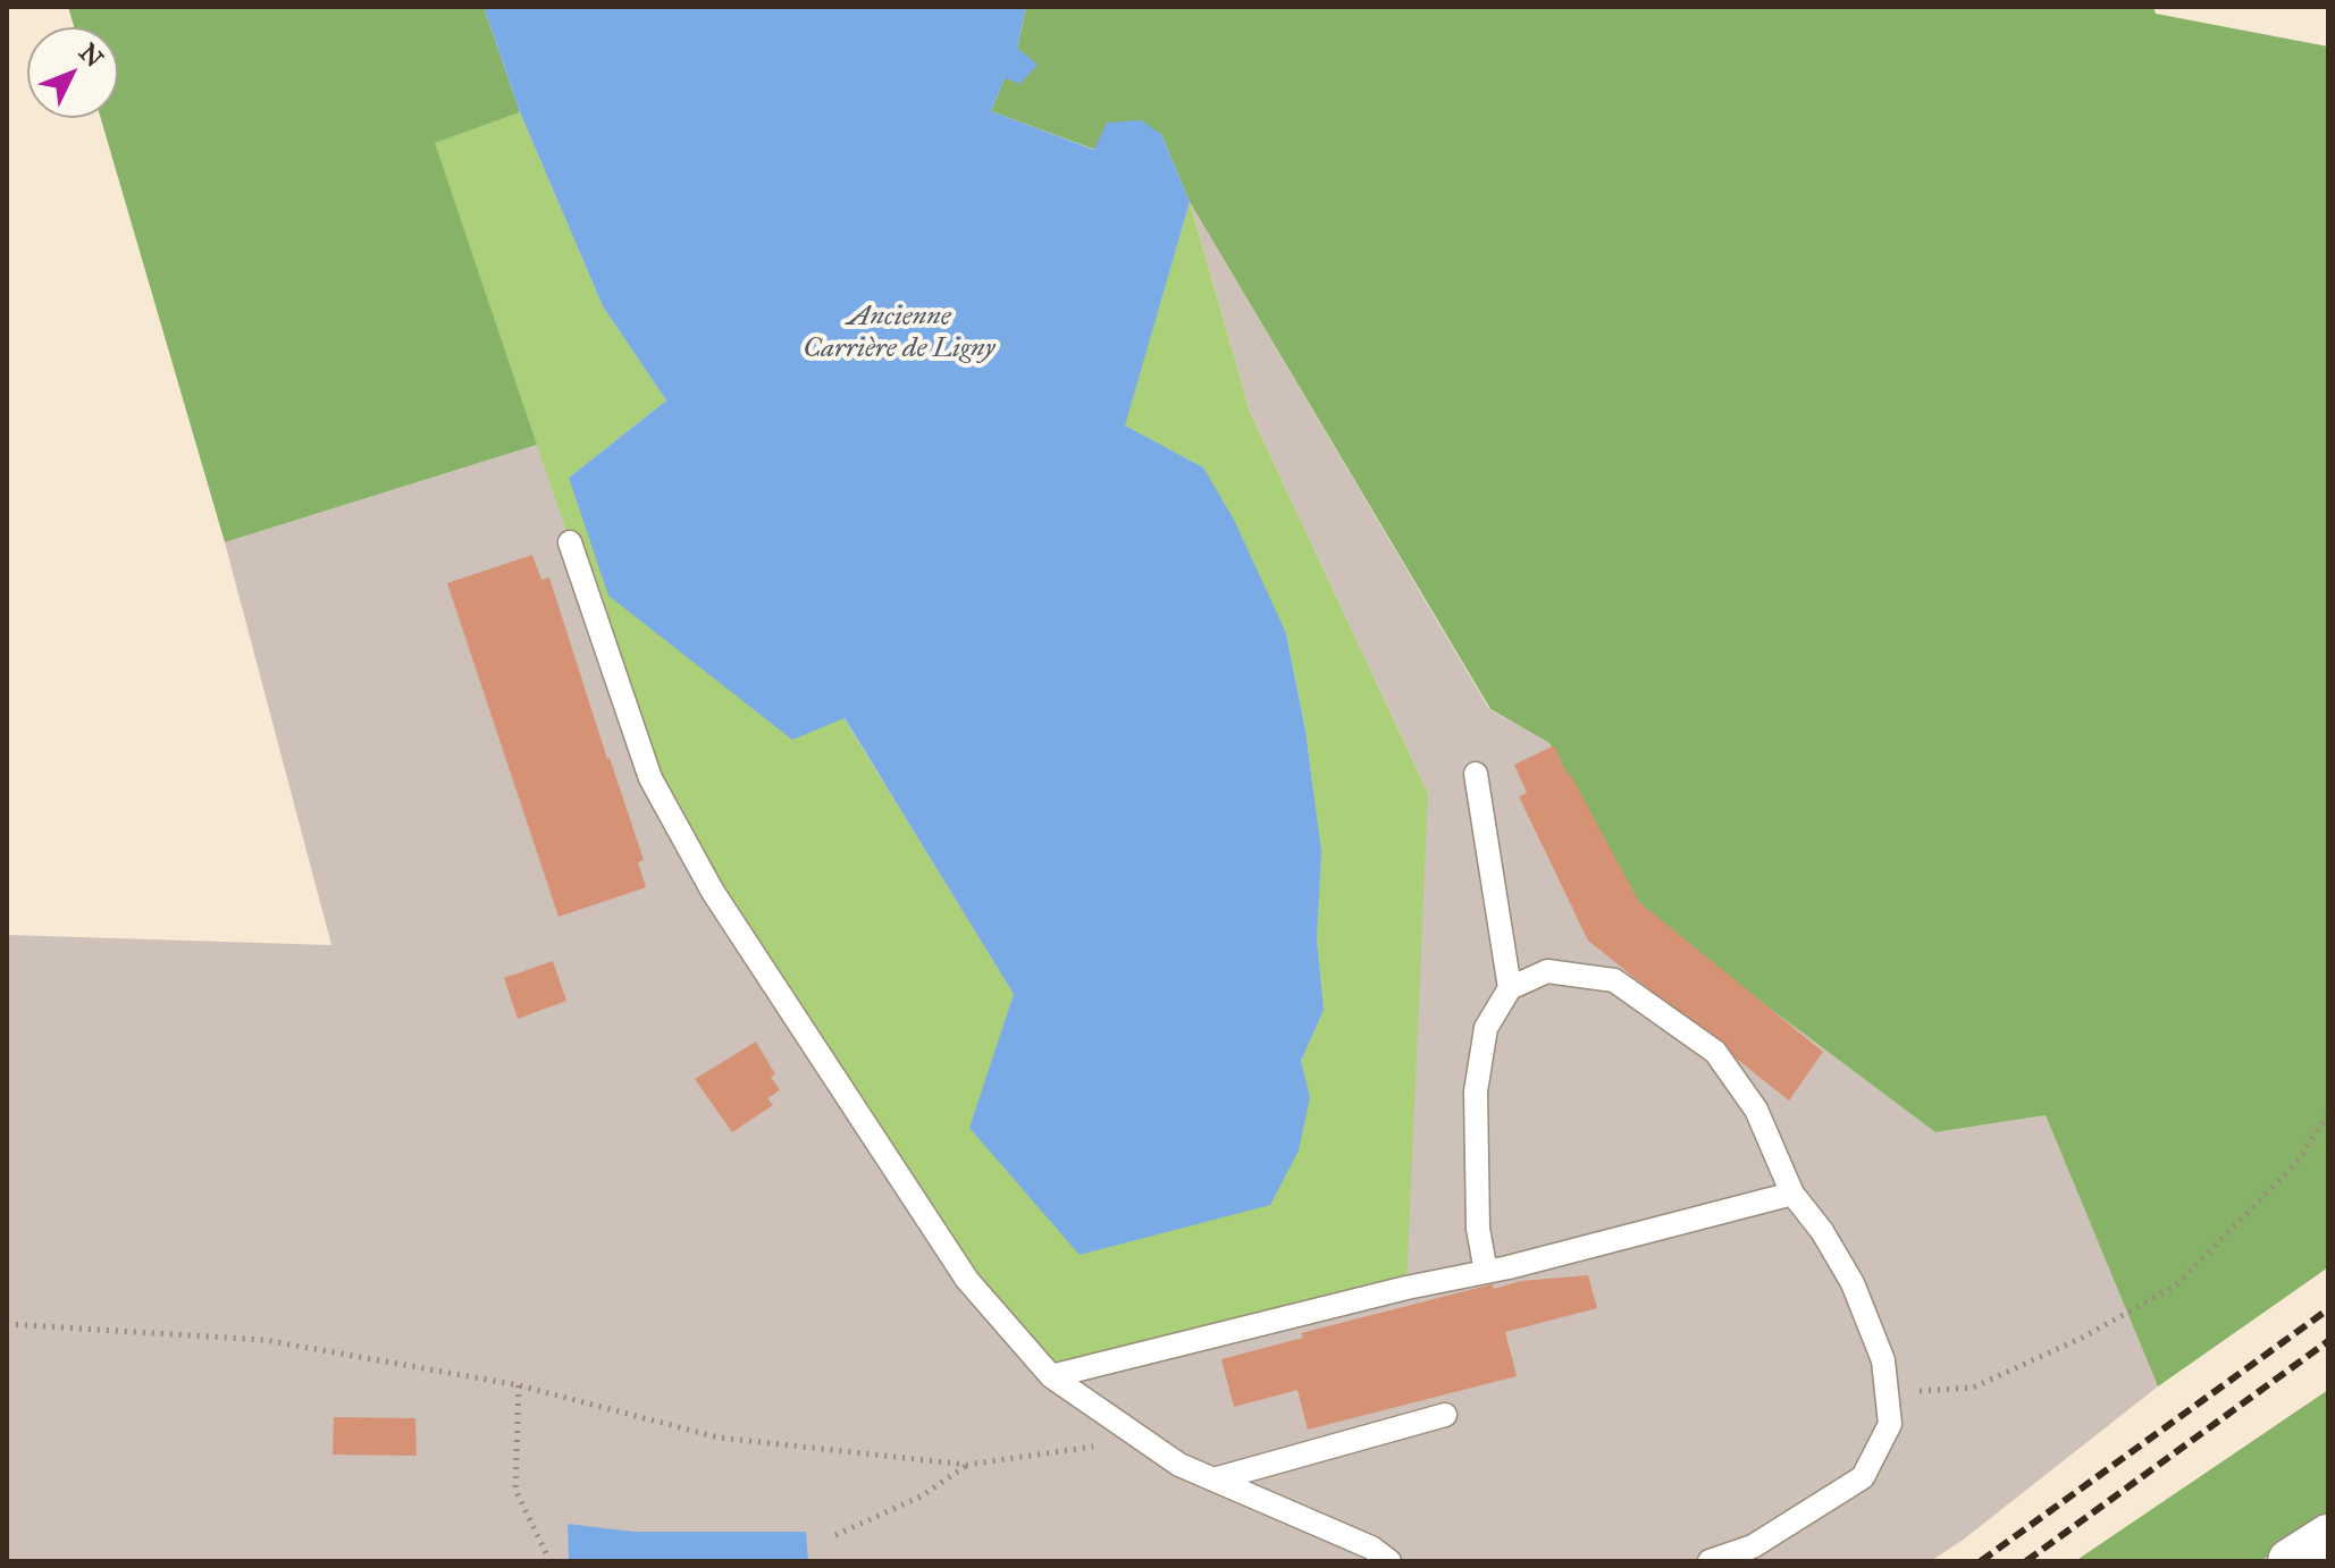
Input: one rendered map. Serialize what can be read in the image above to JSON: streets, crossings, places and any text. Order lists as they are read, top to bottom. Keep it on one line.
{"water":["Ancienne Carrière de Ligny"],"north":"top right"}
